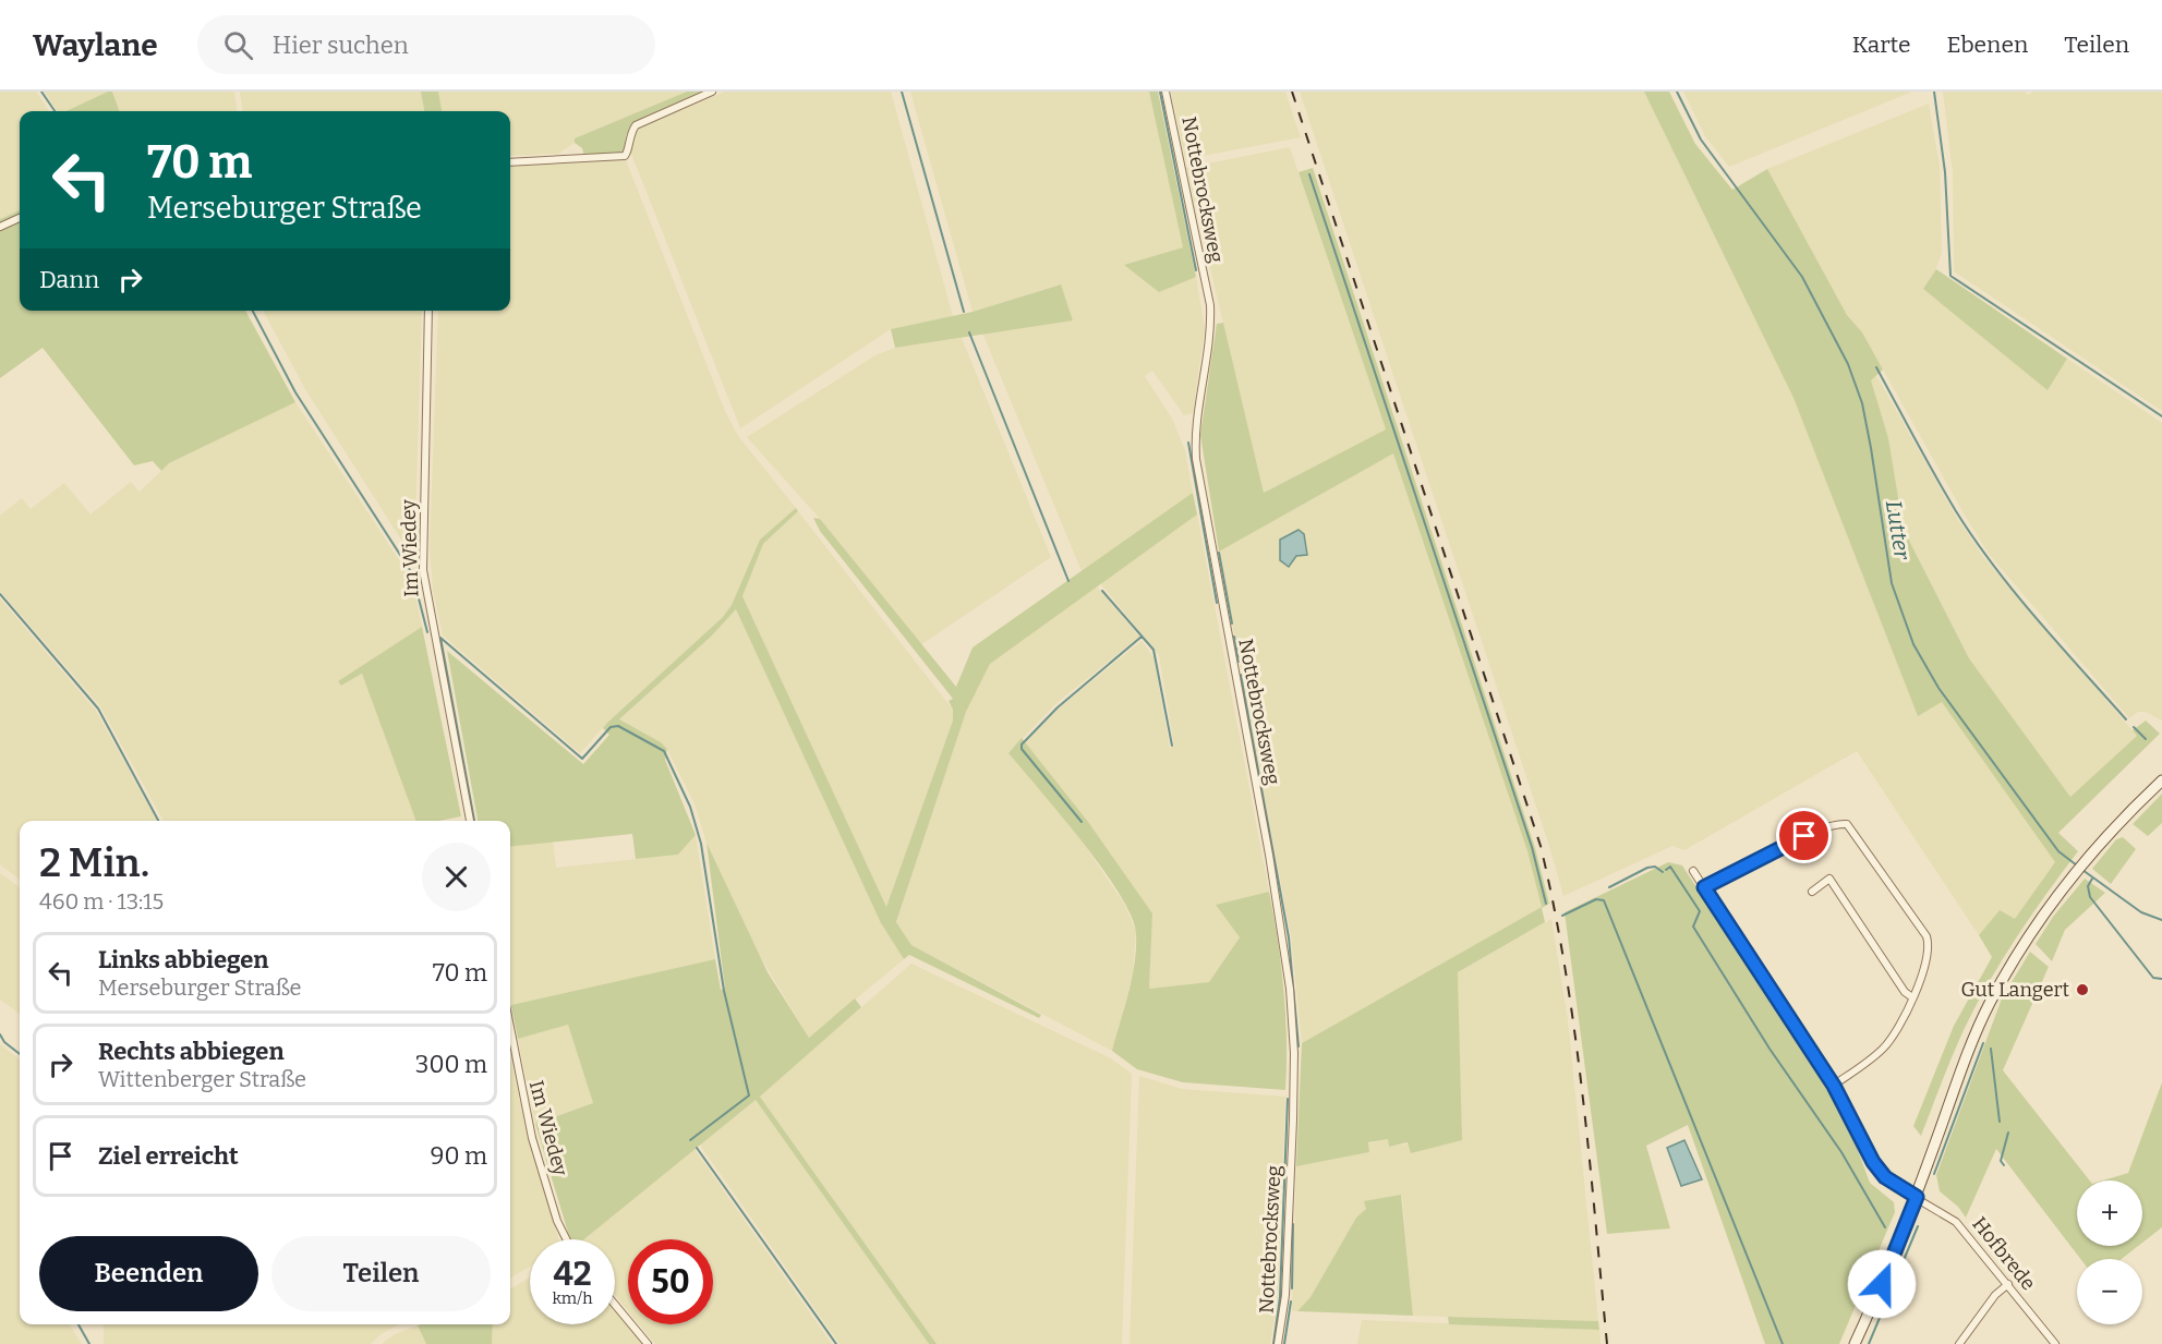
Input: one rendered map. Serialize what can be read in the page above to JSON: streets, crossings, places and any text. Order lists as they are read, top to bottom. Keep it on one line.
{"streets":{"street":["Nottebrocksweg","Im Wiedey","Hofbrede"]},"water":["Lutter"],"places":["Gut Langert"],"page":{"header":"Waylane","search":"Hier suchen","nav":["Karte","Ebenen","Teilen"],"turn":["70 m","Merseburger Straße"],"then":"Dann","heading":["2 Min.","460 m · 13:15"],"list":[{"name":"Links abbiegen","note":"Merseburger Straße","value":"70 m"},{"name":"Rechts abbiegen","note":"Wittenberger Straße","value":"300 m"},{"name":"Ziel erreicht","value":"90 m"}],"map_buttons":["+","−"],"buttons":["Beenden","Teilen"],"speed":"42 km/h","limit":"50"}}
